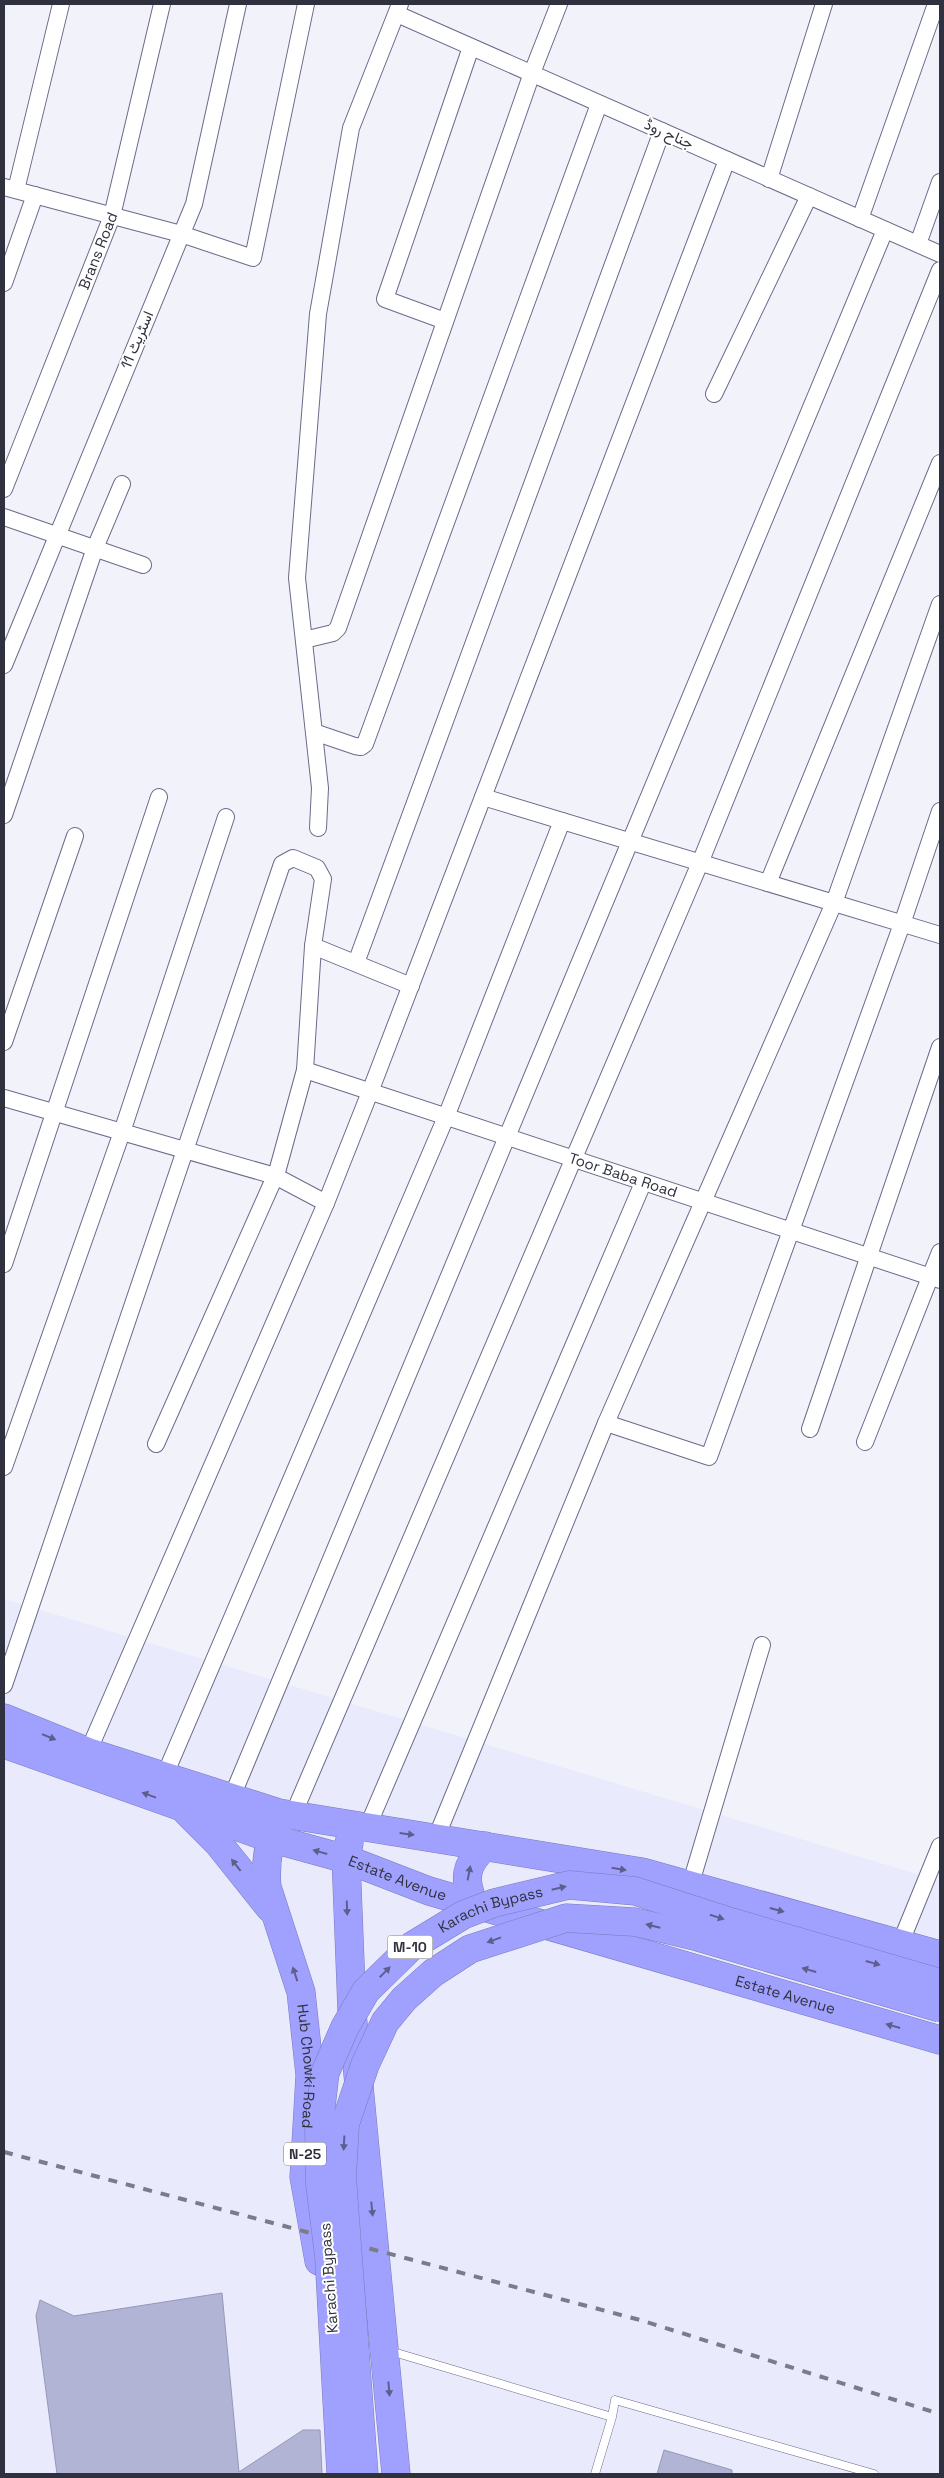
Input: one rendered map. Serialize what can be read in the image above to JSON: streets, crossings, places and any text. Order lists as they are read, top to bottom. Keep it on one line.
{"streets":{"highway":["Estate Avenue","Karachi Bypass","M-10","Hub Chowki Road","N-25"],"street":["جناح روڈ","Brans Road","اسٹریٹ 11","Toor Baba Road"]},"crossings":[["Estate Avenue","Hub Chowki Road"]]}
